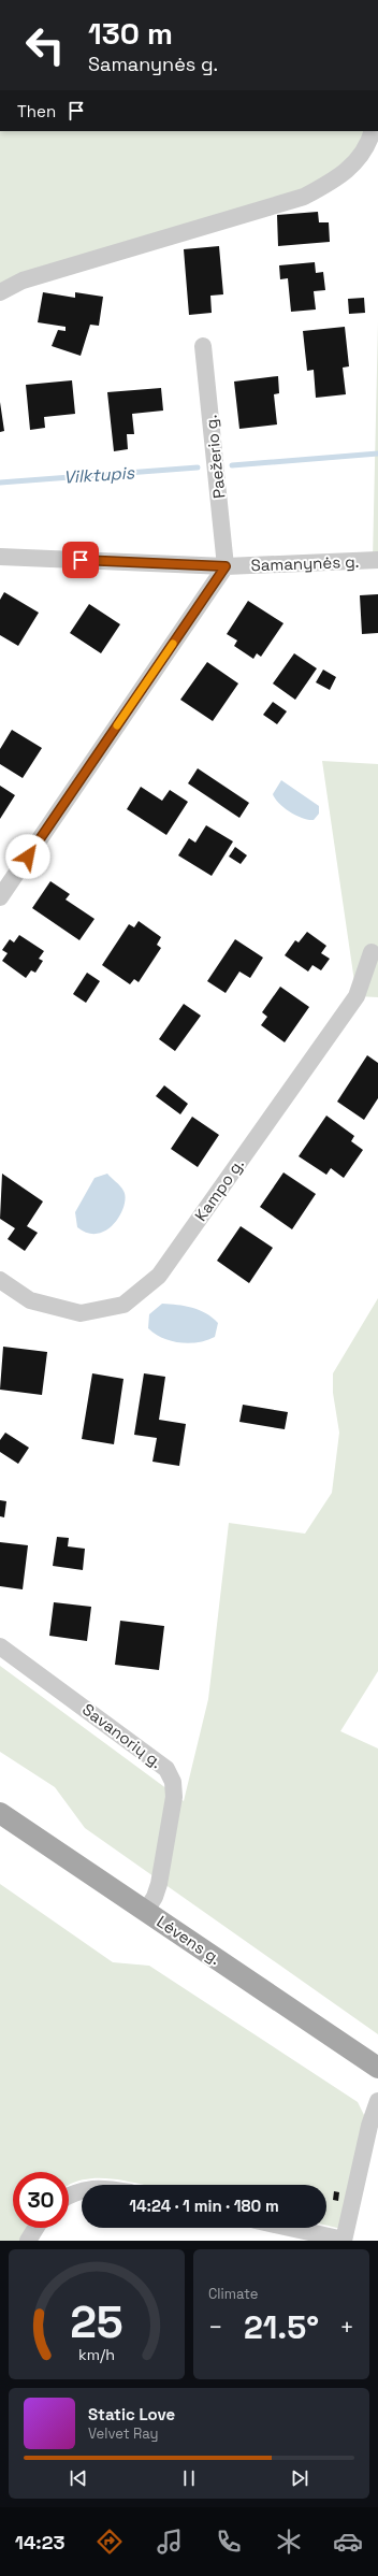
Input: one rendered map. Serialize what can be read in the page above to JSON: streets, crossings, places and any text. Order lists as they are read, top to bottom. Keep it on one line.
{"streets":{"main road":["Lėvens g."],"street":["Paežerio g.","Samanynės g.","Kampo g.","Savanorių g."]},"crossings":[["Paežerio g.","Samanynės g."],["Savanorių g.","Lėvens g."]],"water":["Vilktupis"],"page":{"turn":["130 m","Samanynės g."],"then":"Then","limit":"30","trip":"14:24 · 1 min · 180 m","tile":"Climate","heat":["−","21.5°","+"],"song":["Static Love","Velvet Ray"],"tabs":"14:23","gauge":["25","km/h"]}}
